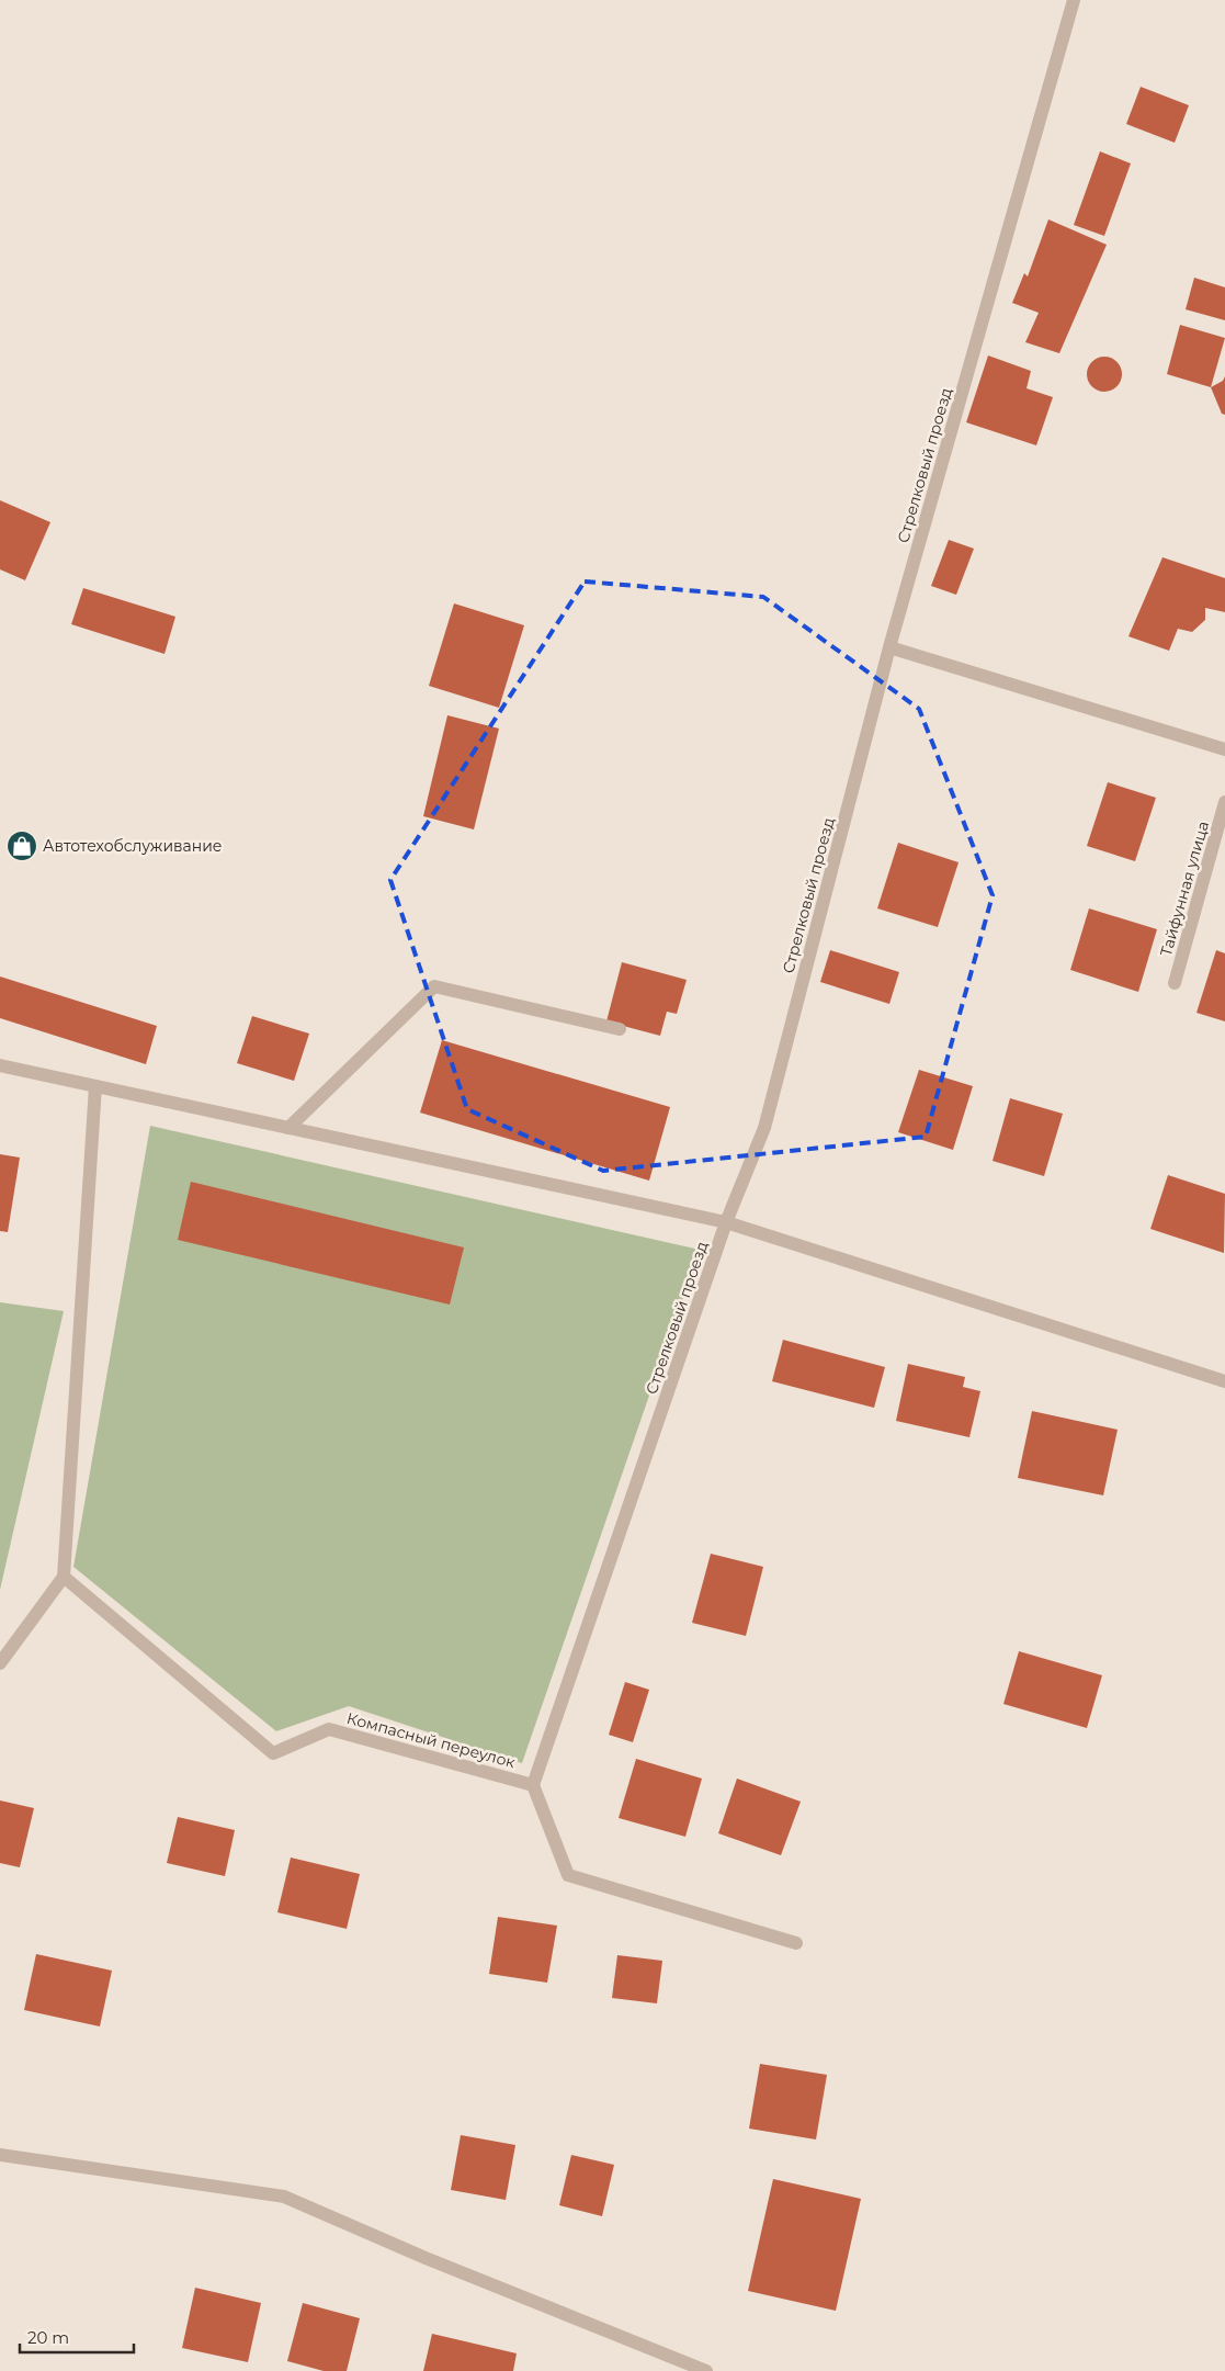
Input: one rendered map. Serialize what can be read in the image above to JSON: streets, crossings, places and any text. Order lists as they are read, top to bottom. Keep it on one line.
{"streets":{"street":["Стрелковый проезд","Тайфунная улица","Компасный переулок"]},"crossings":[["Стрелковый проезд","Компасный переулок"]],"places":{"shop":["Автотехобслуживание"]},"scale_bar":"20 m"}
